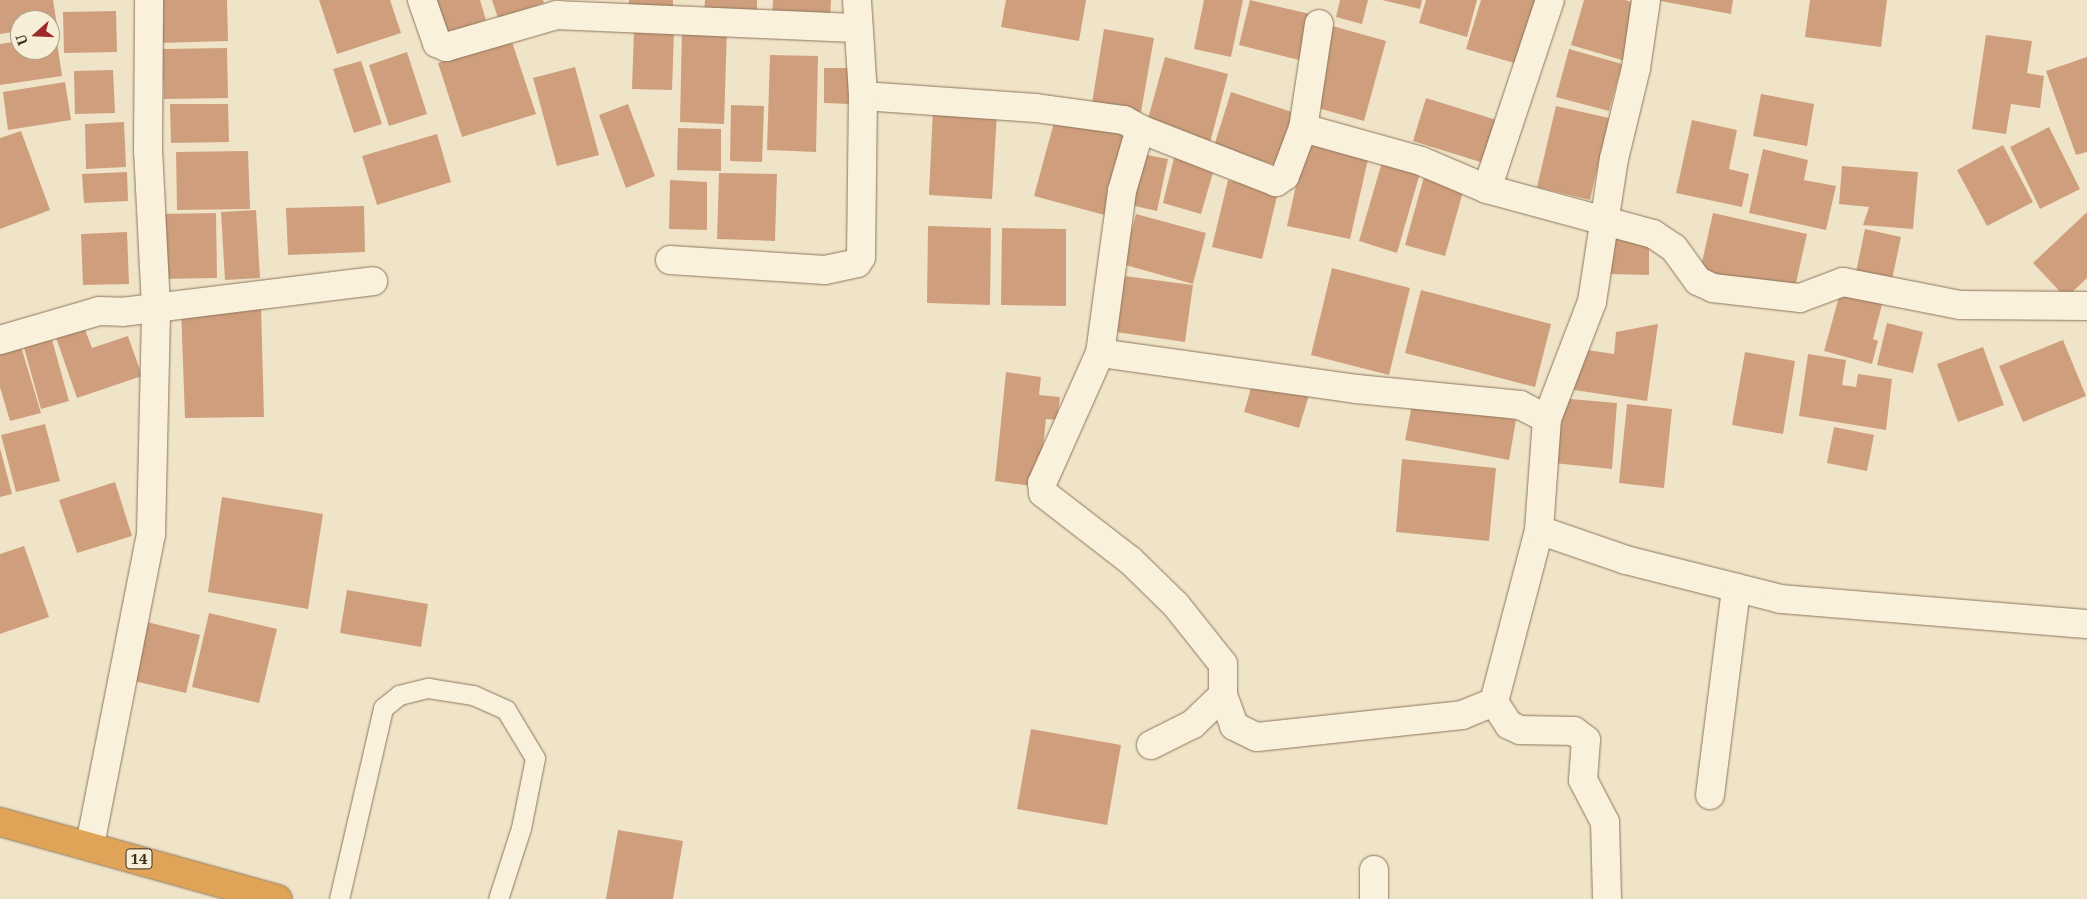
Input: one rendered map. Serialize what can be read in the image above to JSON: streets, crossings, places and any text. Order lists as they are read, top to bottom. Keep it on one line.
{"streets":{"highway":["14"]},"north":"left"}
